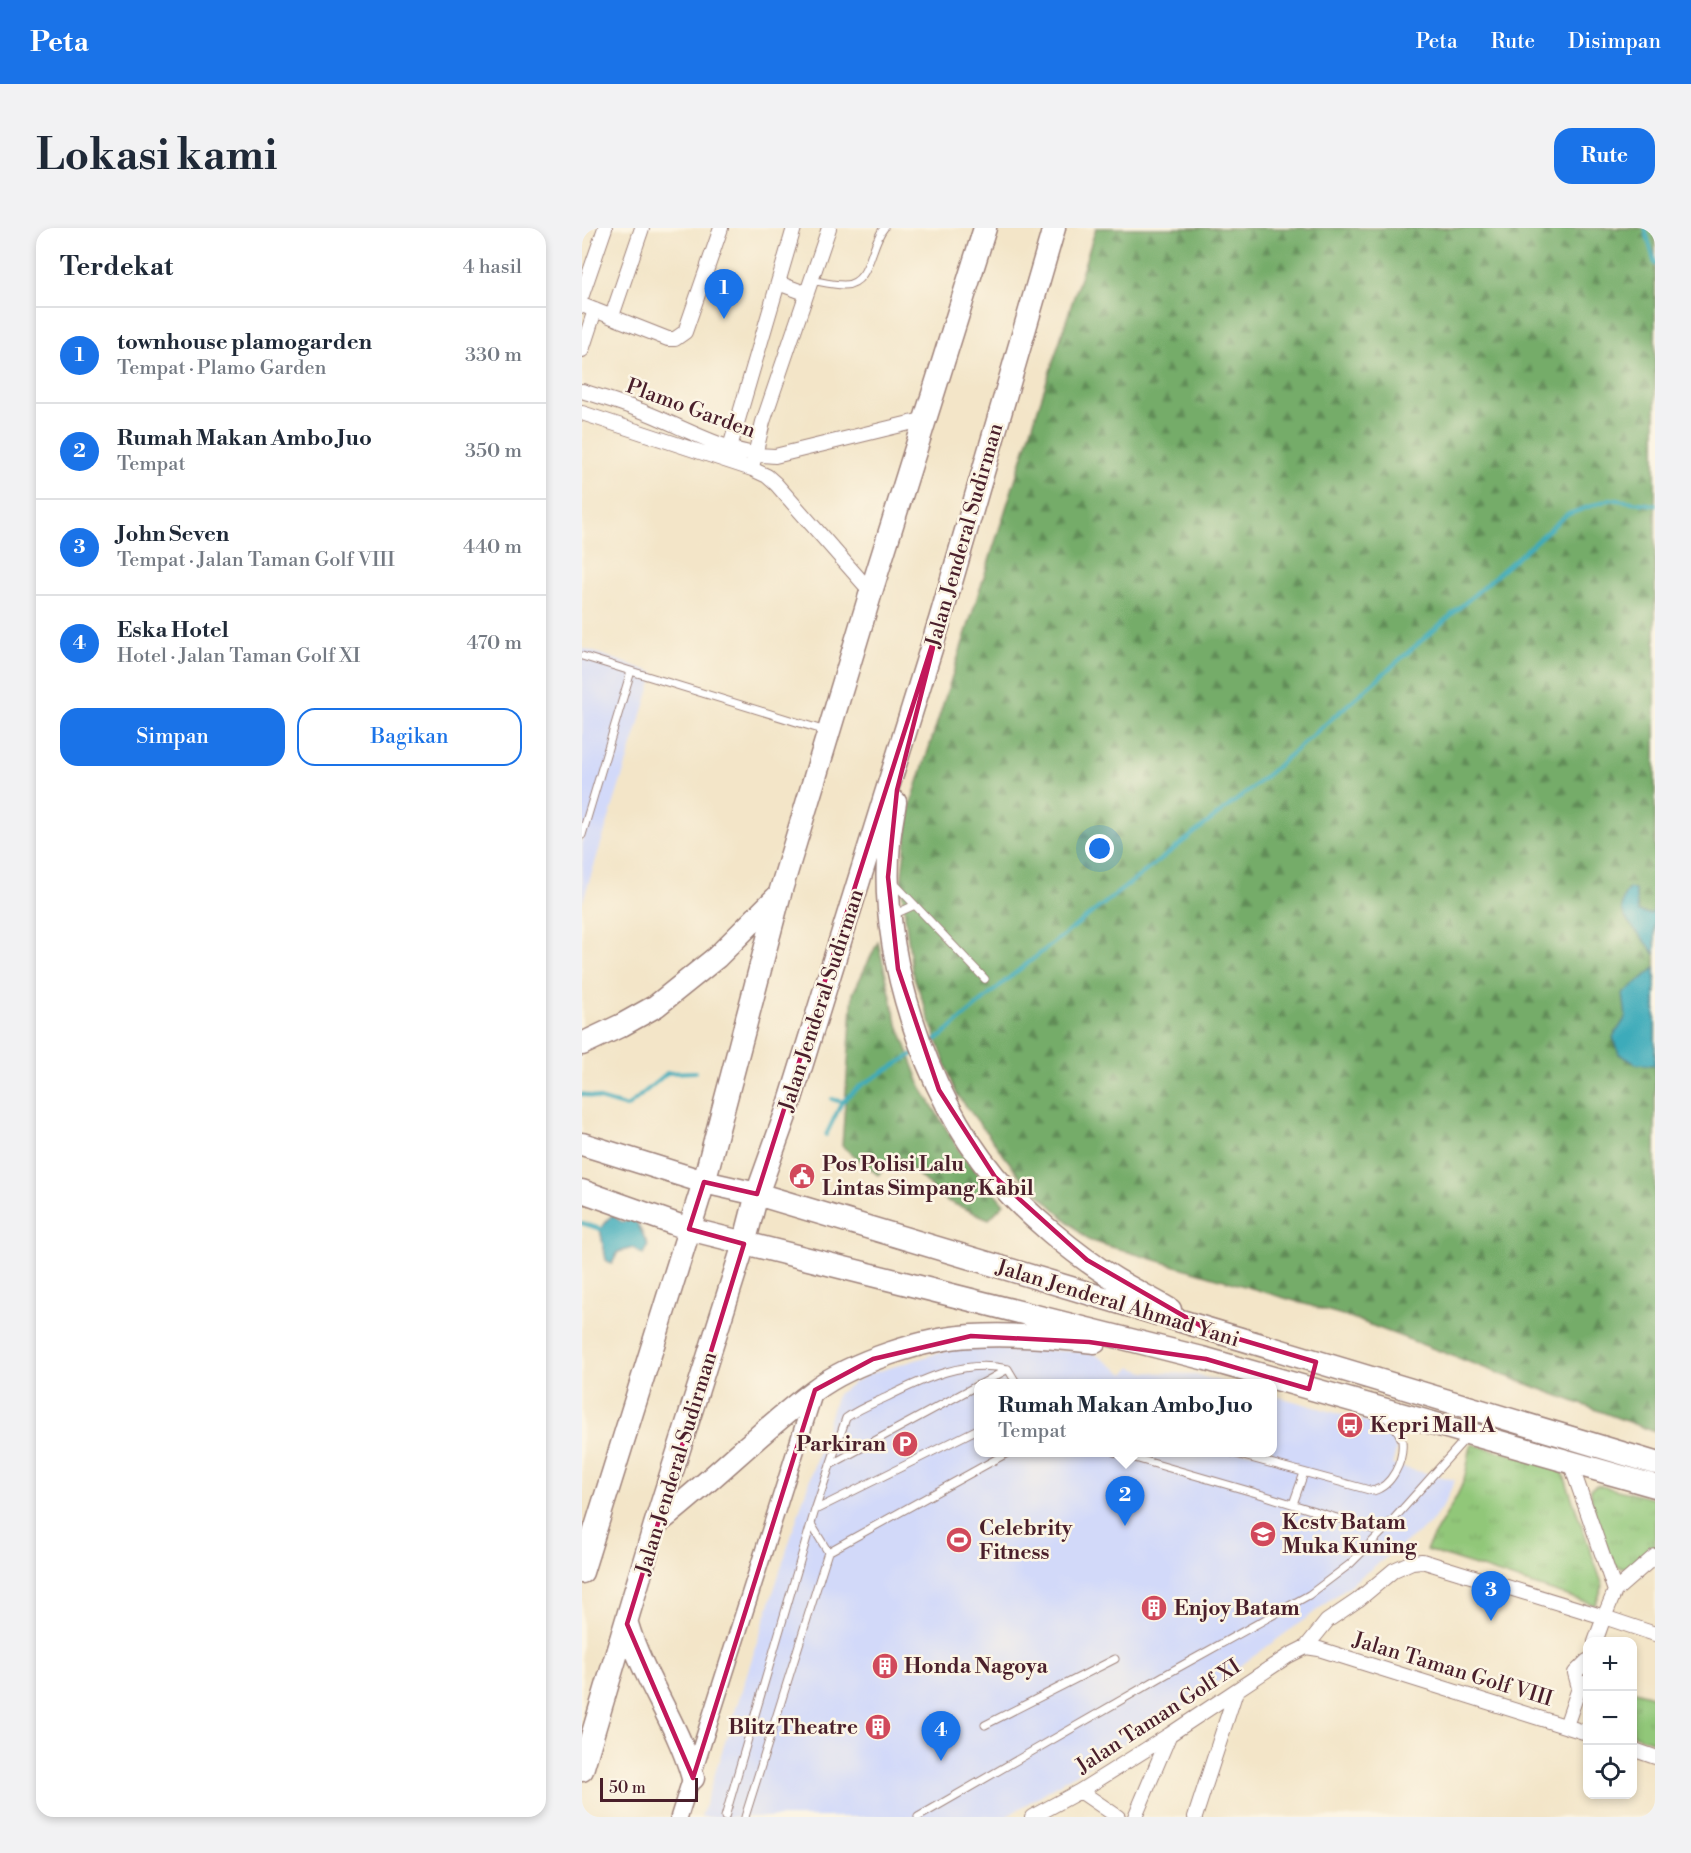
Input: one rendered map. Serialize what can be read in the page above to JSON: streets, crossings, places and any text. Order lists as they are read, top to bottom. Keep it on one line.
{"streets":{"highway":["Jalan Jenderal Sudirman","Jalan Jenderal Ahmad Yani"],"street":["Plamo Garden","Jalan Taman Golf VIII","Jalan Taman Golf XI"]},"crossings":[["Jalan Jenderal Sudirman","Jalan Jenderal Ahmad Yani"],["Jalan Taman Golf VIII","Jalan Taman Golf XI"]],"places":{"public building":["Pos Polisi Lalu Lintas Simpang Kabil"],"bus stop":["Kepri Mall A"],"parking":["Parkiran"],"school or university":["Kcstv Batam Muka Kuning"],"sports":["Celebrity Fitness"],"building":["Enjoy Batam","Honda Nagoya","Blitz Theatre"]},"scale_bar":"50 m","page":{"header":"Peta","nav":["Peta","Rute","Disimpan"],"buttons":["Rute",["Simpan","Bagikan"]],"title":"Lokasi kami","heading":["Terdekat","4 hasil"],"pins":["1","2","3","4"],"list":[{"mark":"1","name":"townhouse plamogarden","note":"Tempat · Plamo Garden","value":"330 m"},{"mark":"2","name":"Rumah Makan Ambo Juo","note":"Tempat","value":"350 m"},{"mark":"3","name":"John Seven","note":"Tempat · Jalan Taman Golf VIII","value":"440 m"},{"mark":"4","name":"Eska Hotel","note":"Hotel · Jalan Taman Golf XI","value":"470 m"}],"popup":["Rumah Makan Ambo Juo","Tempat"],"map_buttons":["+","−"],"scale":"50 m"}}
